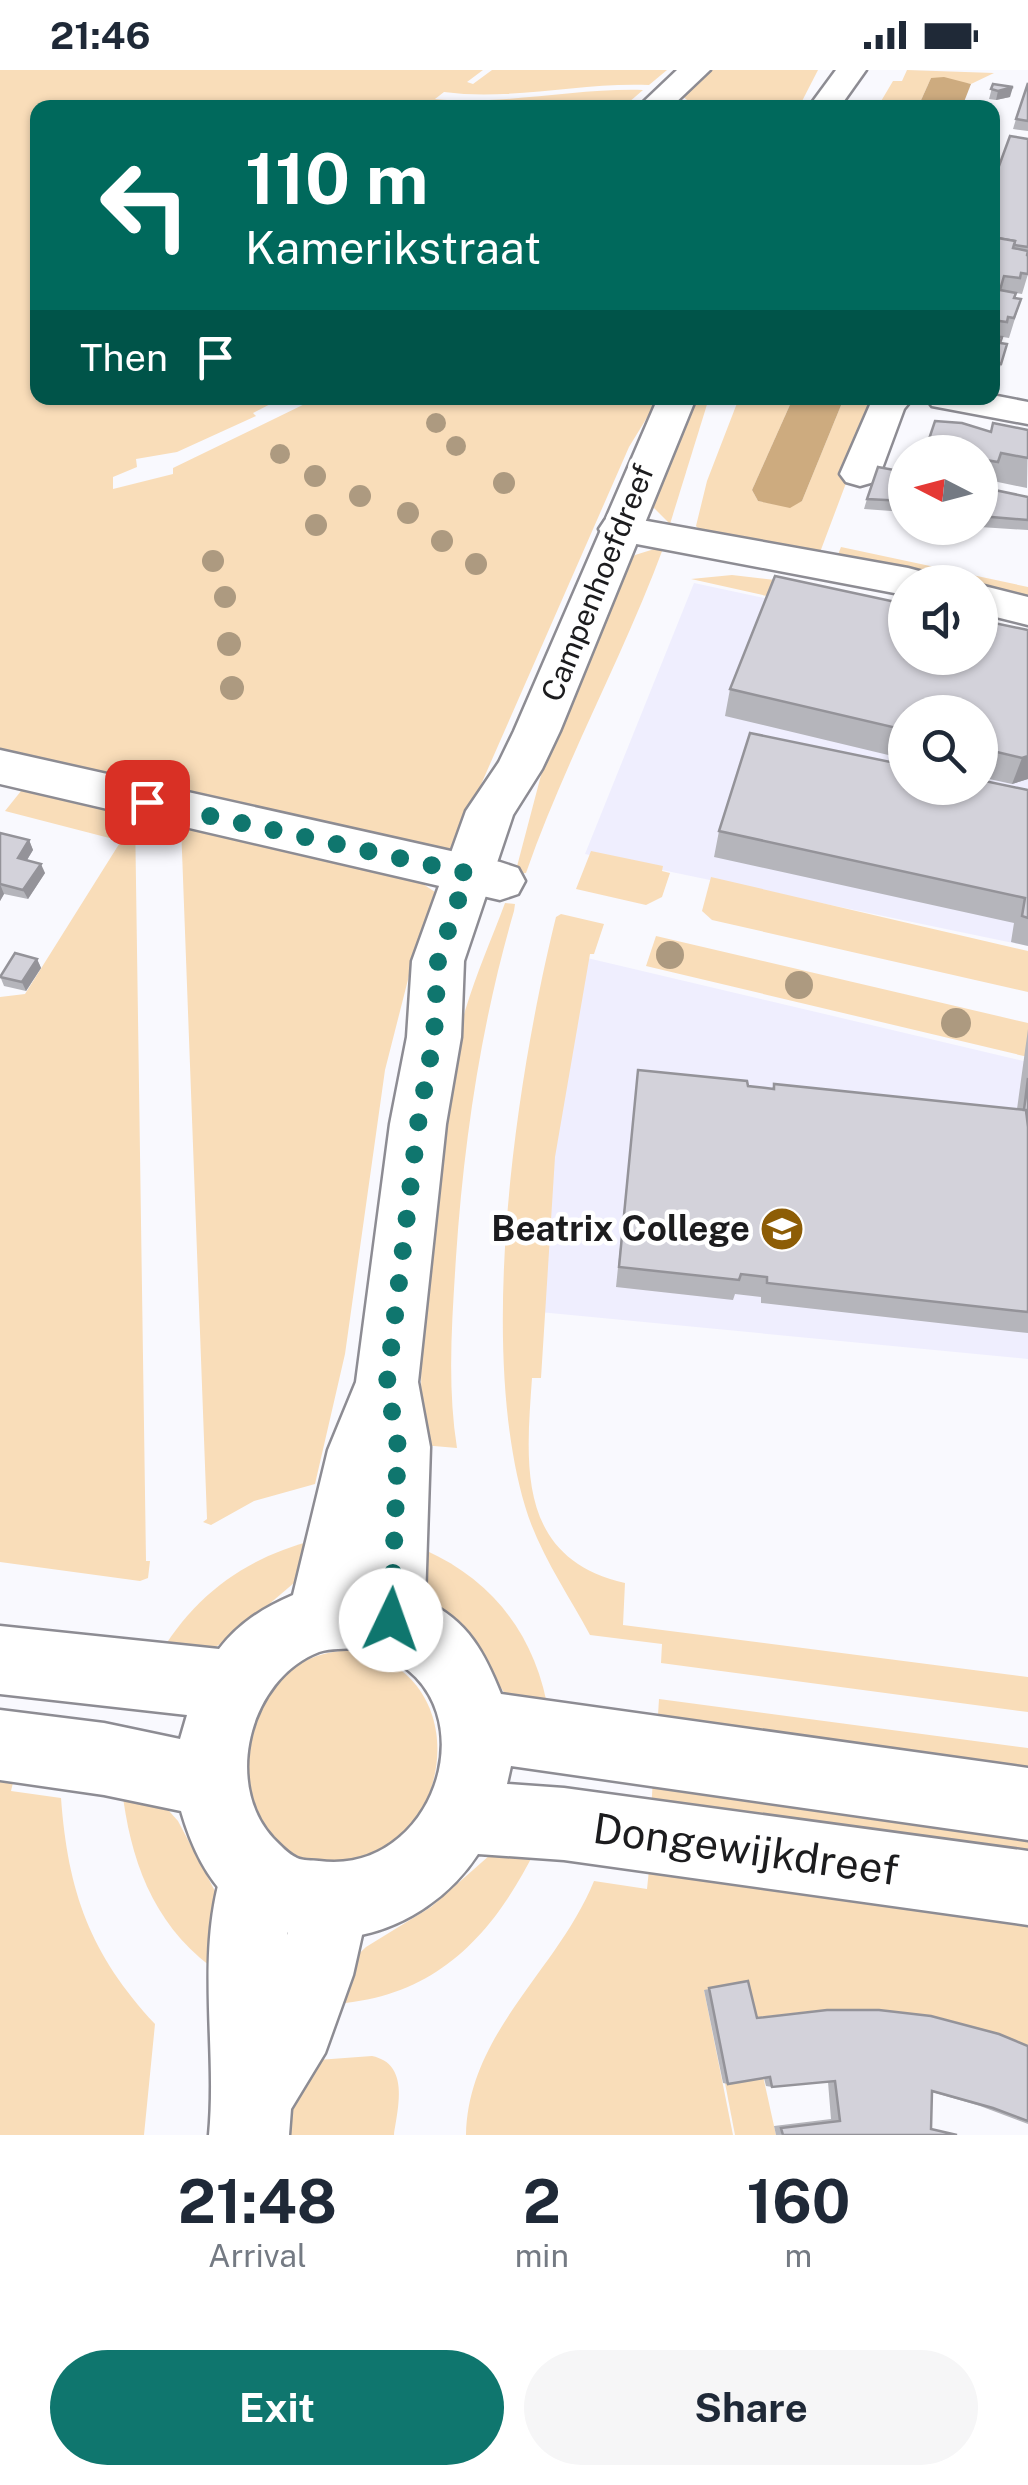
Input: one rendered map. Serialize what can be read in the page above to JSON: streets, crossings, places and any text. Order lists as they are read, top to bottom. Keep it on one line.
{"streets":{"street":["Campenhoefdreef","Dongewijkdreef"]},"crossings":[["Campenhoefdreef","Dongewijkdreef"]],"places":{"school or university":["Beatrix College"]},"north":"left","page":{"status":"21:46","turn":["110 m","Kamerikstraat"],"then":"Then","eta":["21:48","Arrival","2","min","160","m"],"buttons":["Exit","Share"]}}
